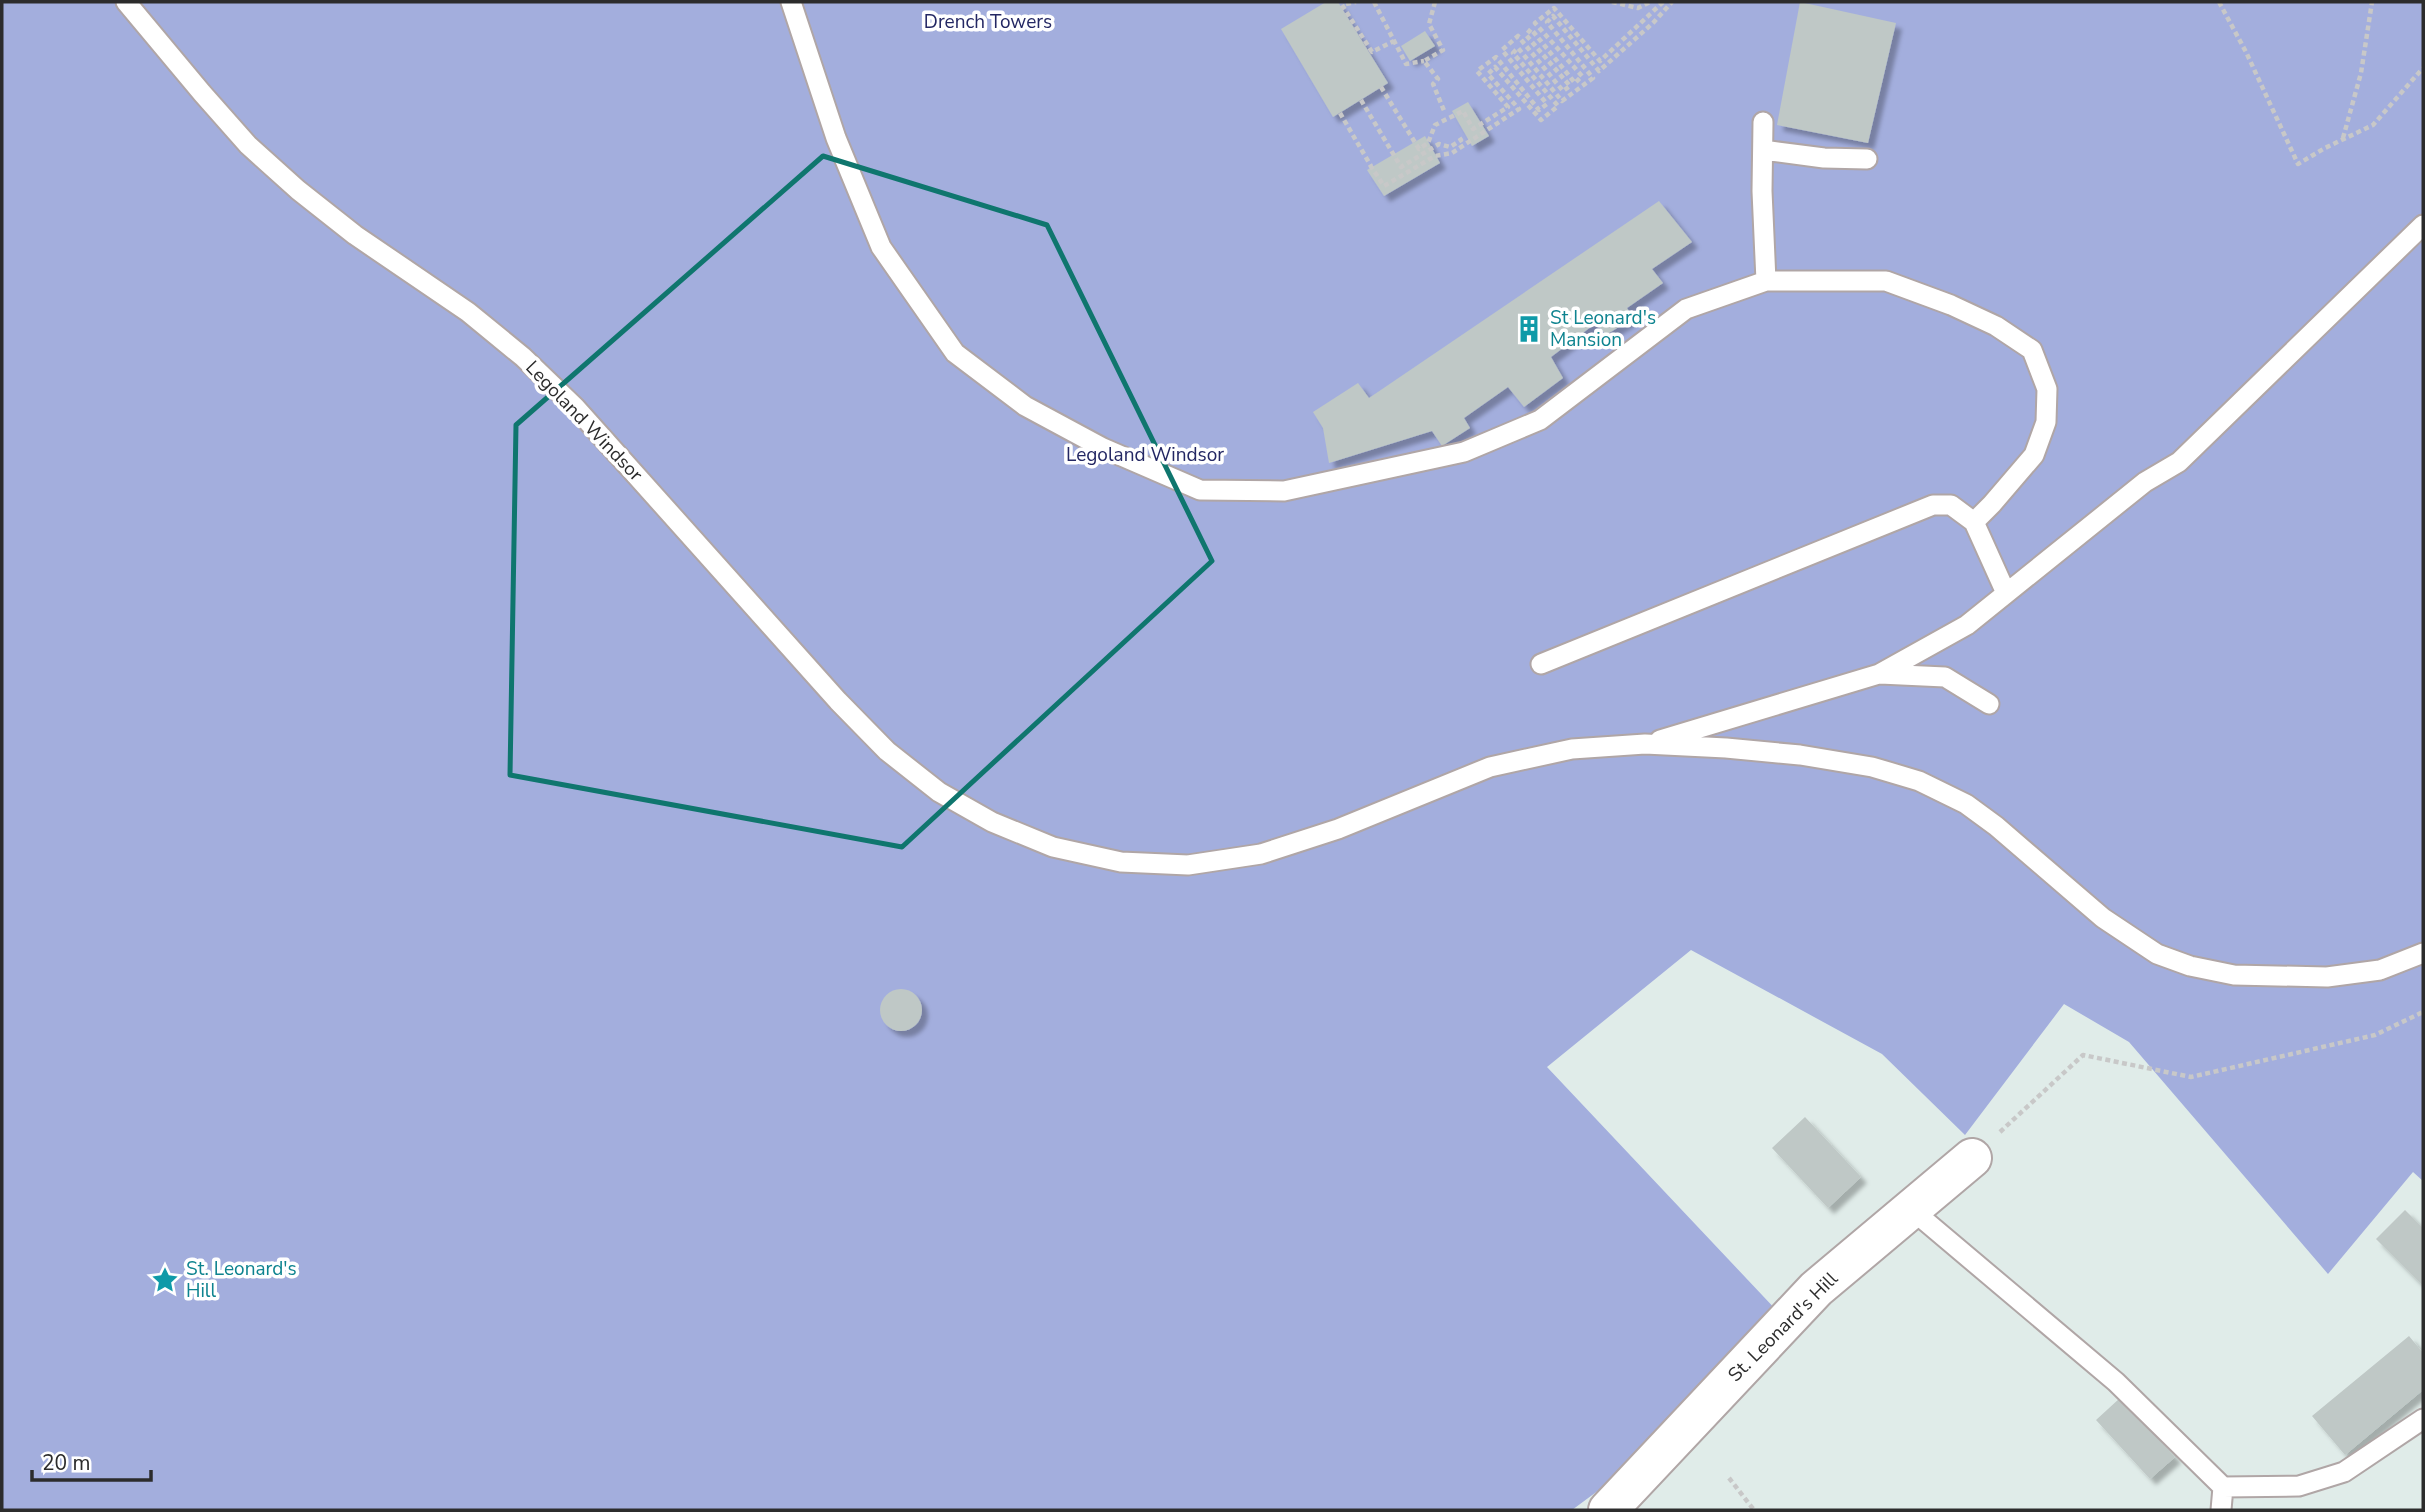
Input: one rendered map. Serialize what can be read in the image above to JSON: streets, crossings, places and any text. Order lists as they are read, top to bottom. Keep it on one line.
{"streets":{"street":["St. Leonard's Hill"],"lane":["Legoland Windsor"]},"parks":["Drench Towers","Legoland Windsor"],"places":{"building":["St Leonard's Mansion"],"place":["St. Leonard's Hill"]},"scale_bar":"20 m"}
